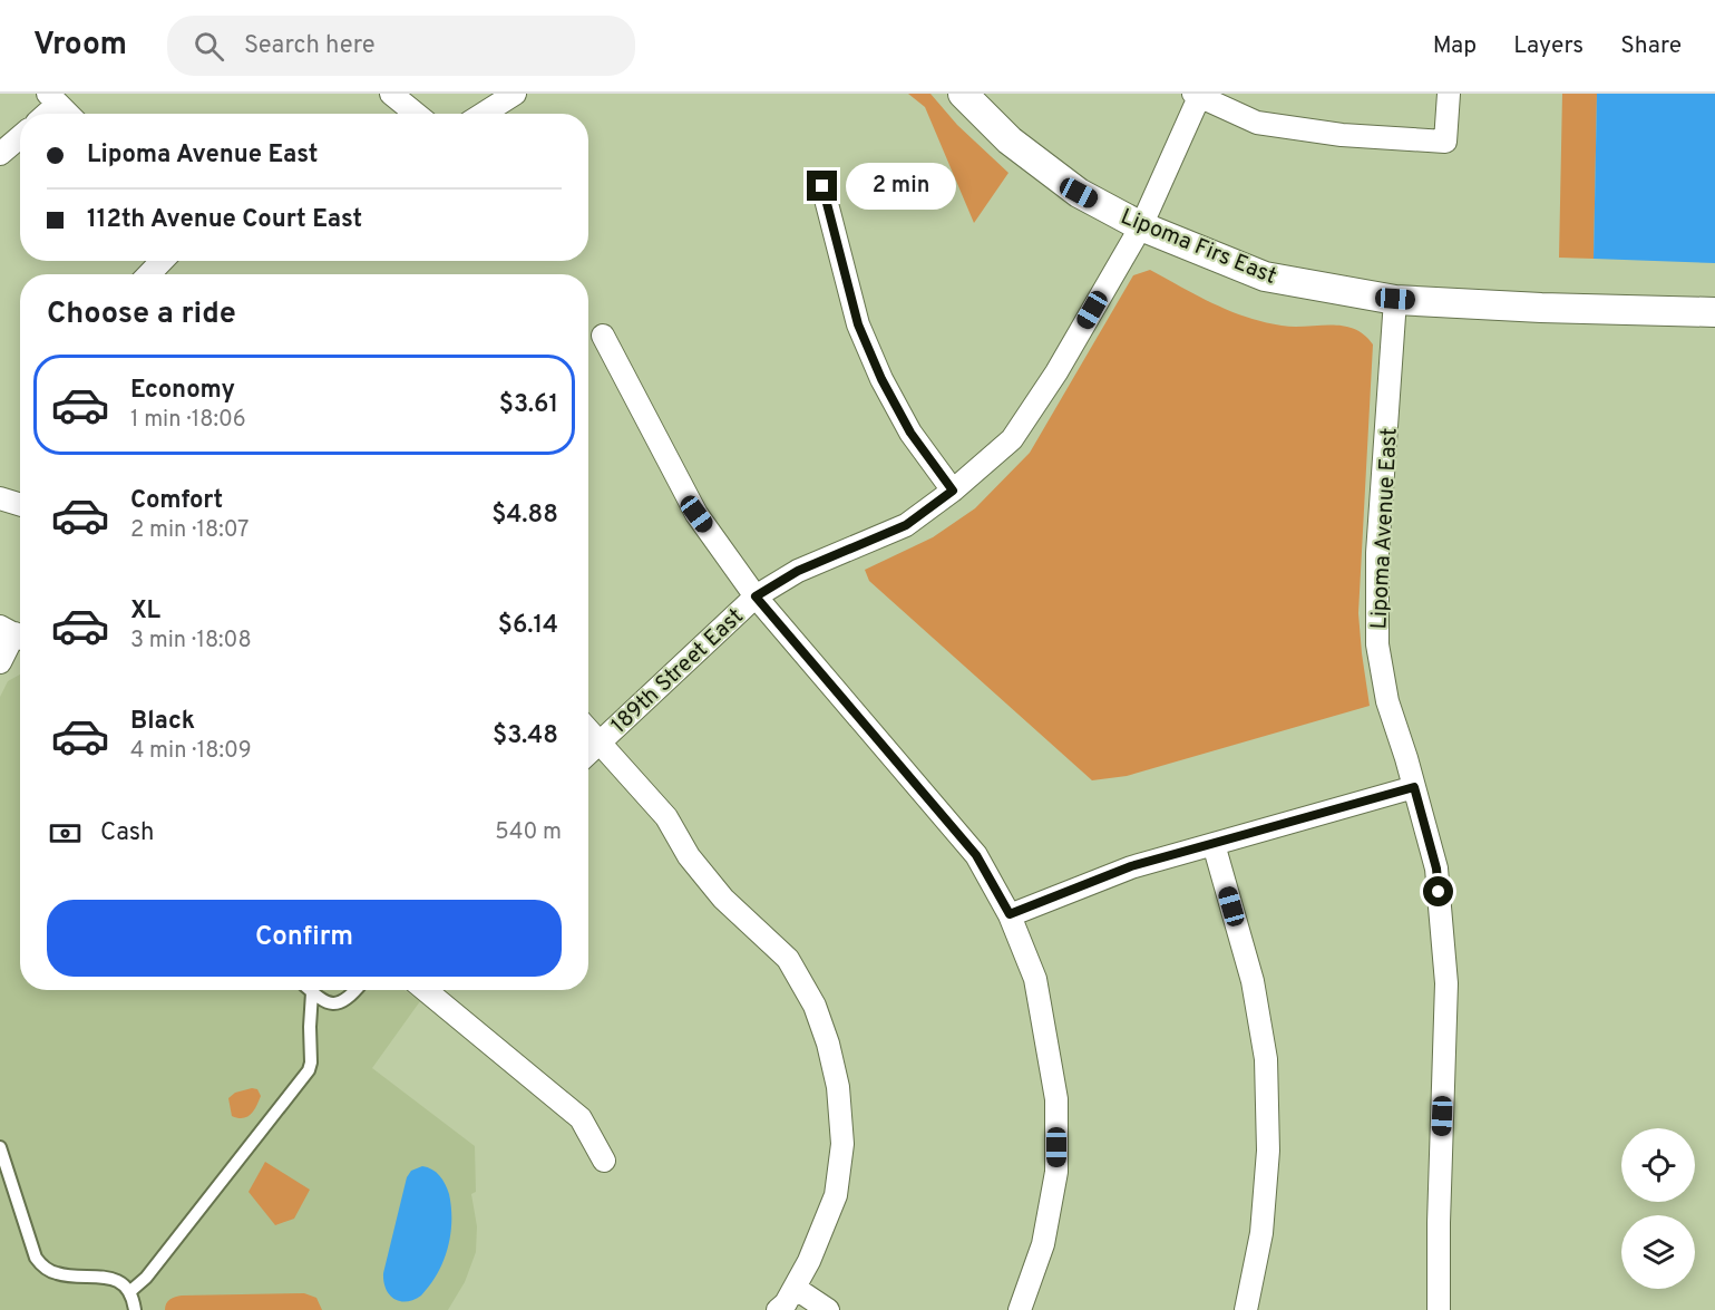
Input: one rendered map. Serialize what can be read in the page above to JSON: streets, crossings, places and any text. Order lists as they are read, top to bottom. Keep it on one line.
{"streets":{"street":["Lipoma Firs East","Lipoma Avenue East","189th Street East"]},"crossings":[["Lipoma Firs East","Lipoma Avenue East"],["Lipoma Firs East","189th Street East"]],"page":{"header":"Vroom","search":"Search here","nav":["Map","Layers","Share"],"banner":["Lipoma Avenue East","112th Avenue Court East"],"bubble":"2 min","heading":"Choose a ride","list":[{"name":"Economy","note":"1 min · 18:06","value":"$3.61"},{"name":"Comfort","note":"2 min · 18:07","value":"$4.88"},{"name":"XL","note":"3 min · 18:08","value":"$6.14"},{"name":"Black","note":"4 min · 18:09","value":"$3.48"}],"pay":["Cash","540 m"],"buttons":"Confirm"}}
